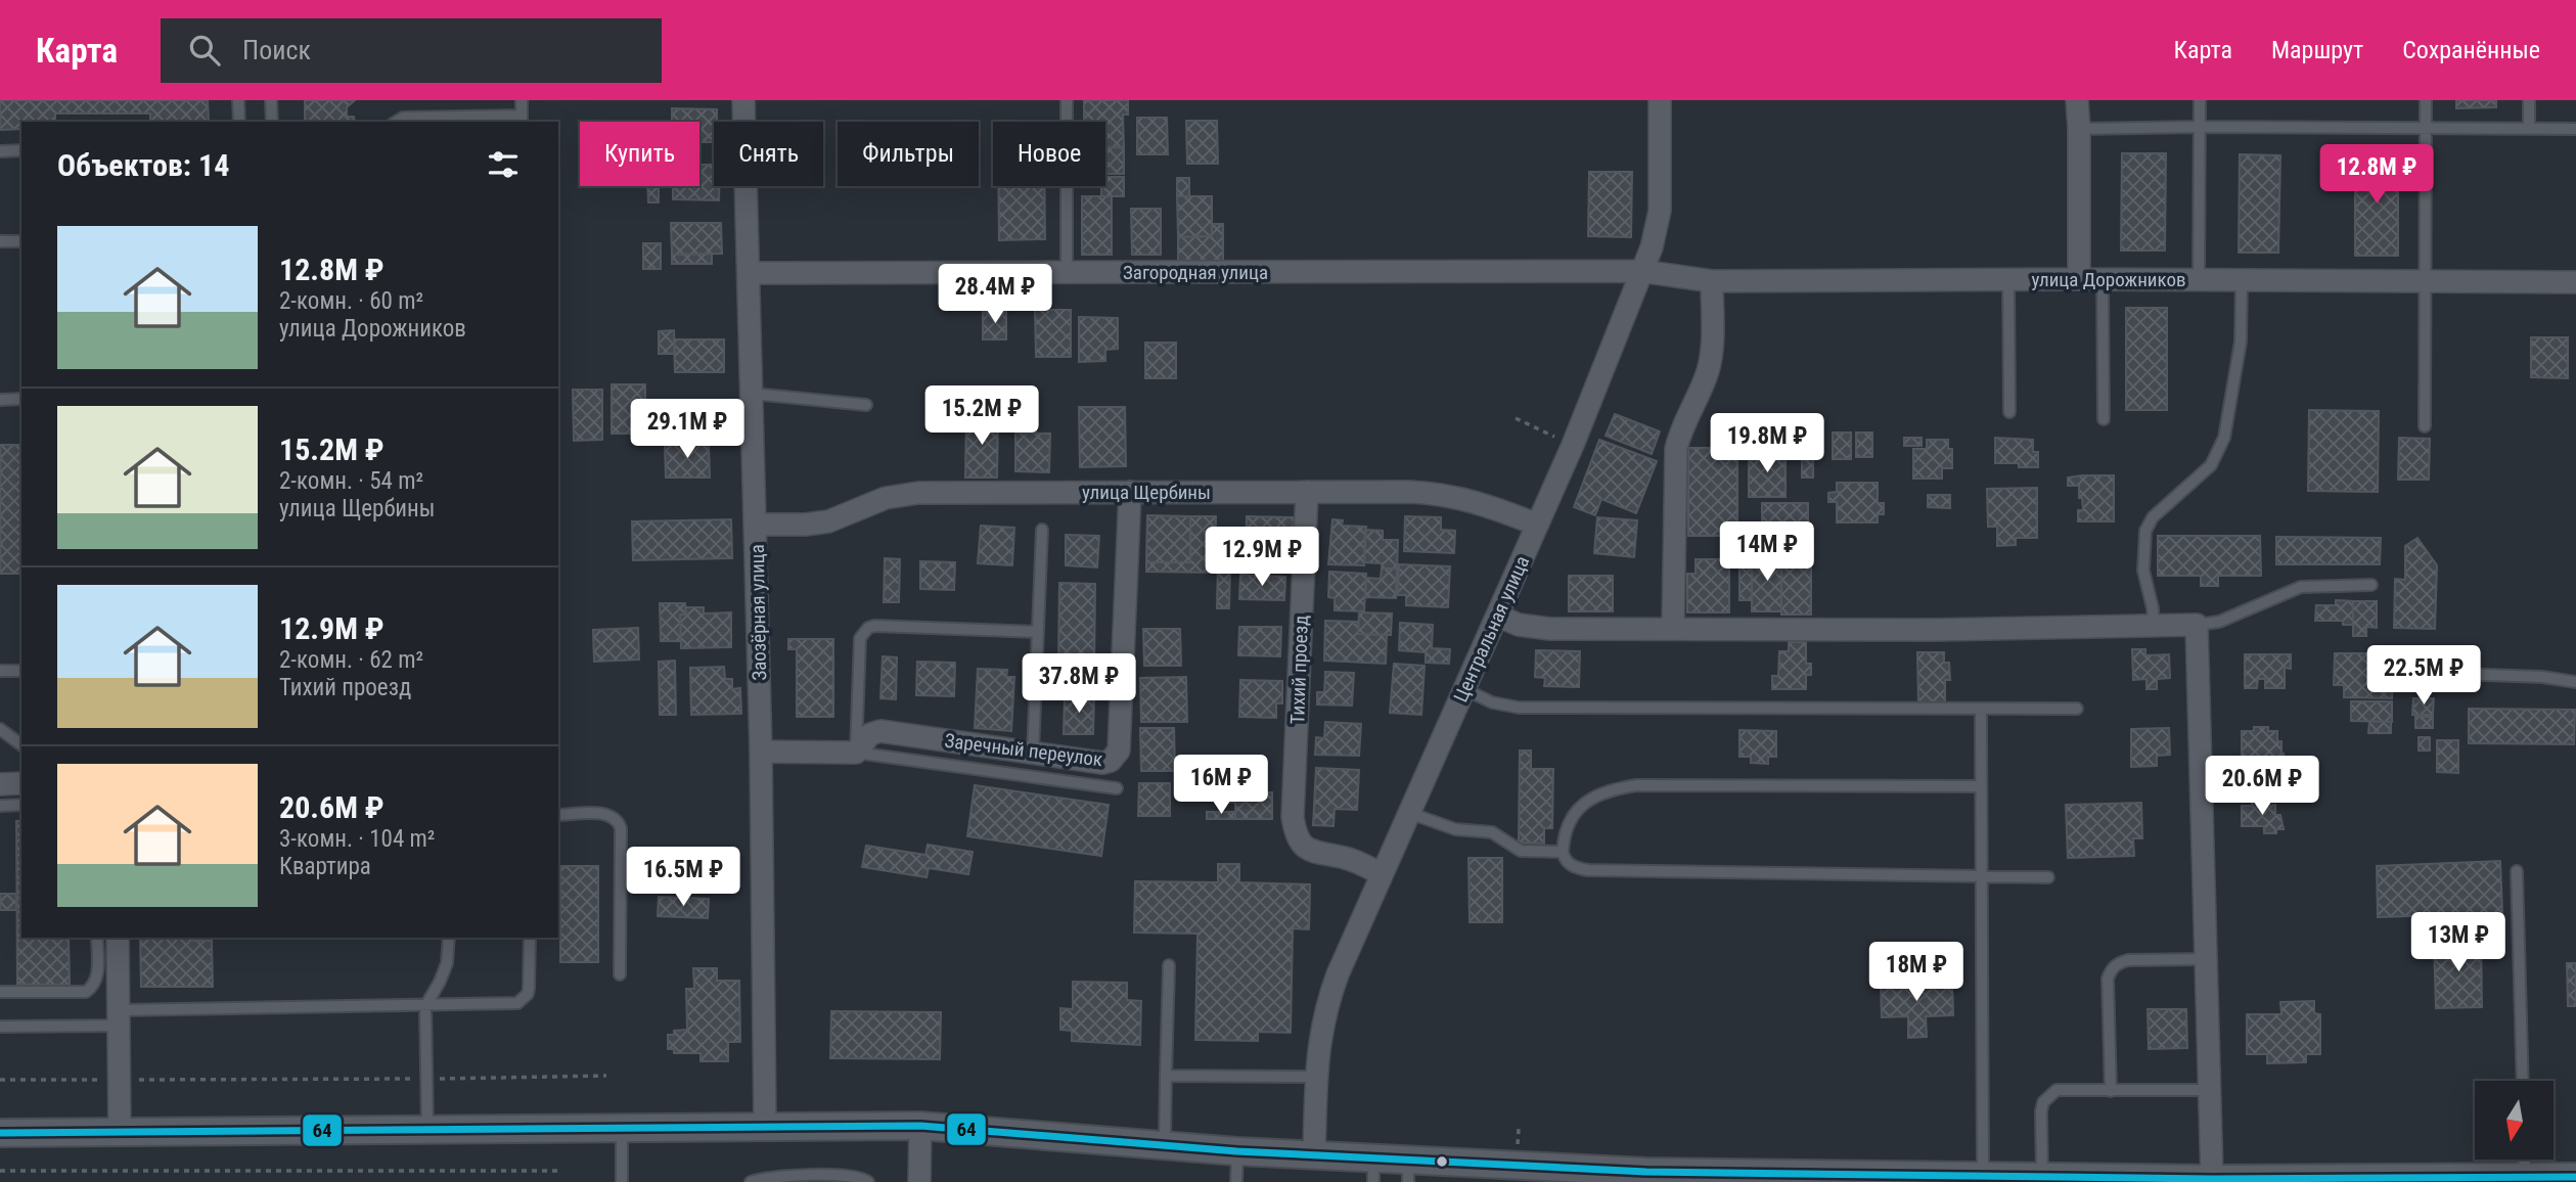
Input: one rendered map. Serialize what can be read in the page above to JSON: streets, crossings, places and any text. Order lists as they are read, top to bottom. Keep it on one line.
{"streets":{"street":["Загородная улица","улица Дорожников","улица Щербины","Заозёрная улица","Центральная улица","Тихий проезд","Заречный переулок"]},"crossings":[["Загородная улица","улица Дорожников"],["Загородная улица","Заозёрная улица"],["Загородная улица","Центральная улица"],["улица Дорожников","Центральная улица"],["улица Щербины","Заозёрная улица"],["улица Щербины","Центральная улица"],["улица Щербины","Тихий проезд"],["улица Щербины","Заречный переулок"],["Центральная улица","Тихий проезд"]],"lines":["transit line 64"],"north":"bottom","page":{"header":"Карта","search":"Поиск","nav":["Карта","Маршрут","Сохранённые"],"chip":["Купить","Снять","Фильтры","Новое"],"heading":"Объектов: 14","price":["12.8M ₽","28.4M ₽","15.2M ₽","29.1M ₽","19.8M ₽","14M ₽","12.9M ₽","22.5M ₽","37.8M ₽","16M ₽","20.6M ₽","16.5M ₽","13M ₽","18M ₽"],"list":[{"name":"12.8M ₽","note":"2-комн. · 60 m² · улица Дорожников"},{"name":"15.2M ₽","note":"2-комн. · 54 m² · улица Щербины"},{"name":"12.9M ₽","note":"2-комн. · 62 m² · Тихий проезд"},{"name":"20.6M ₽","note":"3-комн. · 104 m² · Квартира"}]}}
